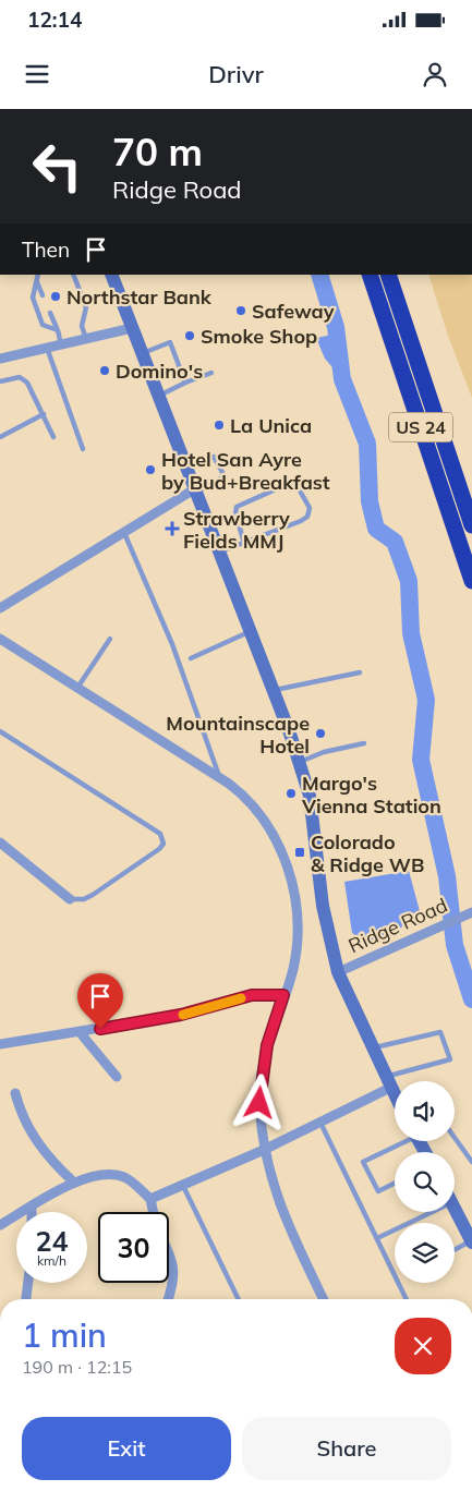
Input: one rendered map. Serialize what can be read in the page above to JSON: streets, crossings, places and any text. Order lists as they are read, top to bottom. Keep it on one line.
{"streets":{"highway":["US 24"],"street":["Ridge Road"]},"places":{"other":["Northstar Bank","Safeway","Smoke Shop","Domino's","La Unica","Hotel San Ayre by Bud+Breakfast","Mountainscape Hotel","Margo's Vienna Station"],"health":["Strawberry Fields MMJ"],"transit":["Colorado & Ridge WB"]},"page":{"status":"12:14","header":"Drivr","turn":["70 m","Ridge Road"],"then":"Then","speed":"24 km/h","limit":"30","heading":["1 min","190 m · 12:15"],"buttons":["Exit","Share"]}}
